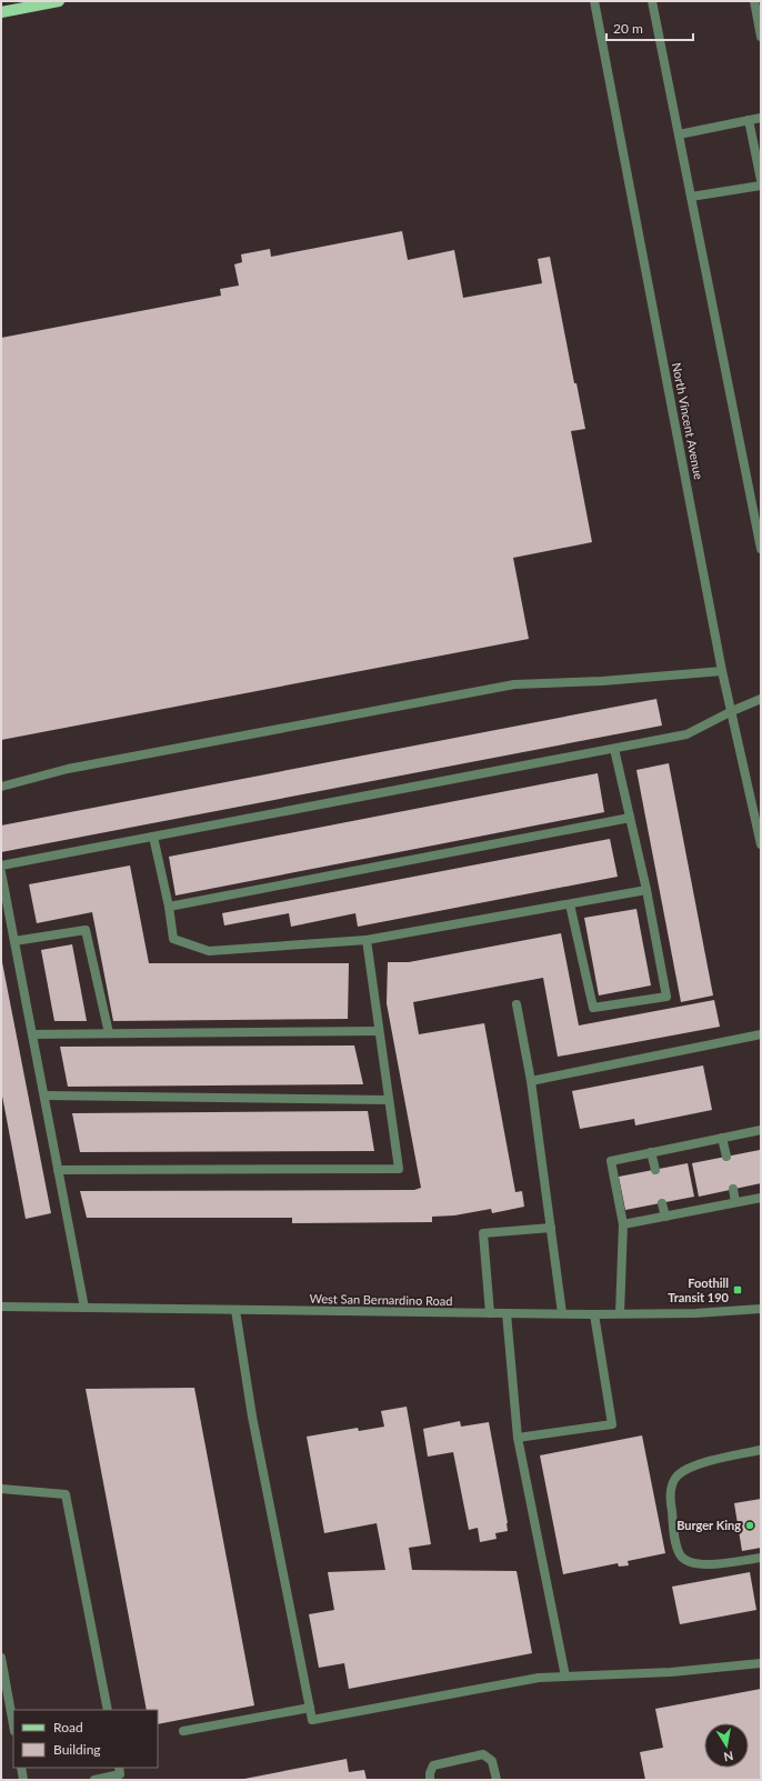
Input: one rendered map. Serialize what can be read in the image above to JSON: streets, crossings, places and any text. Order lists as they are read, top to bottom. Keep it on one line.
{"streets":{"street":["North Vincent Avenue","West San Bernardino Road"]},"places":{"transit":["Foothill Transit 190"],"other":["Burger King"]},"legend":["Road","Building"],"scale_bar":"20 m","north":"bottom"}
